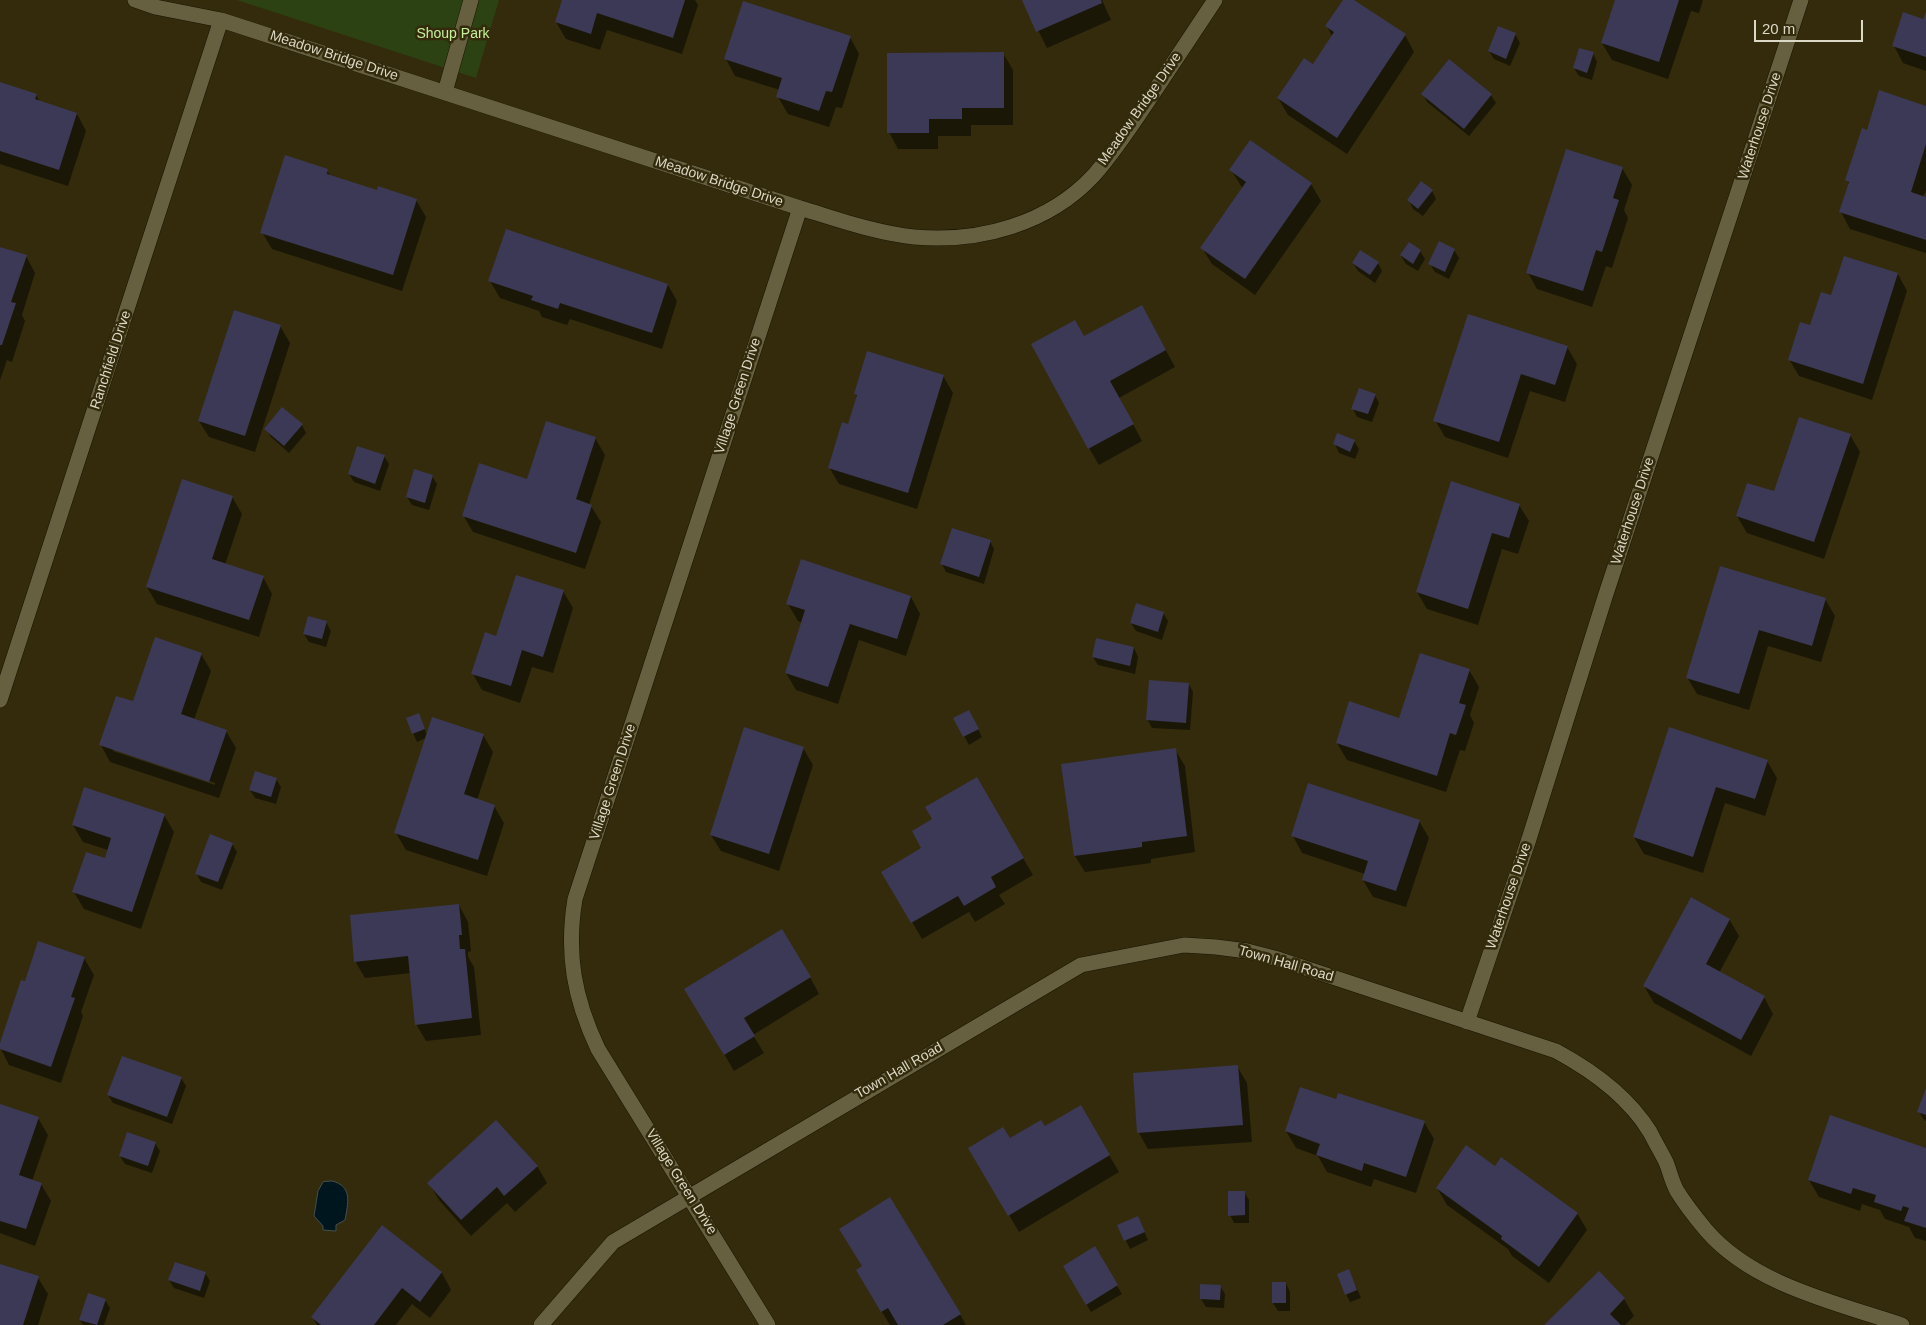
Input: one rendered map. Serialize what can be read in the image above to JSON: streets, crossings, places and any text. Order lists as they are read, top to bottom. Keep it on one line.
{"streets":{"street":["Meadow Bridge Drive","Waterhouse Drive","Ranchfield Drive","Village Green Drive","Town Hall Road"]},"crossings":[["Meadow Bridge Drive","Ranchfield Drive"],["Meadow Bridge Drive","Village Green Drive"],["Waterhouse Drive","Town Hall Road"],["Village Green Drive","Town Hall Road"]],"parks":["Shoup Park"],"scale_bar":"20 m"}
